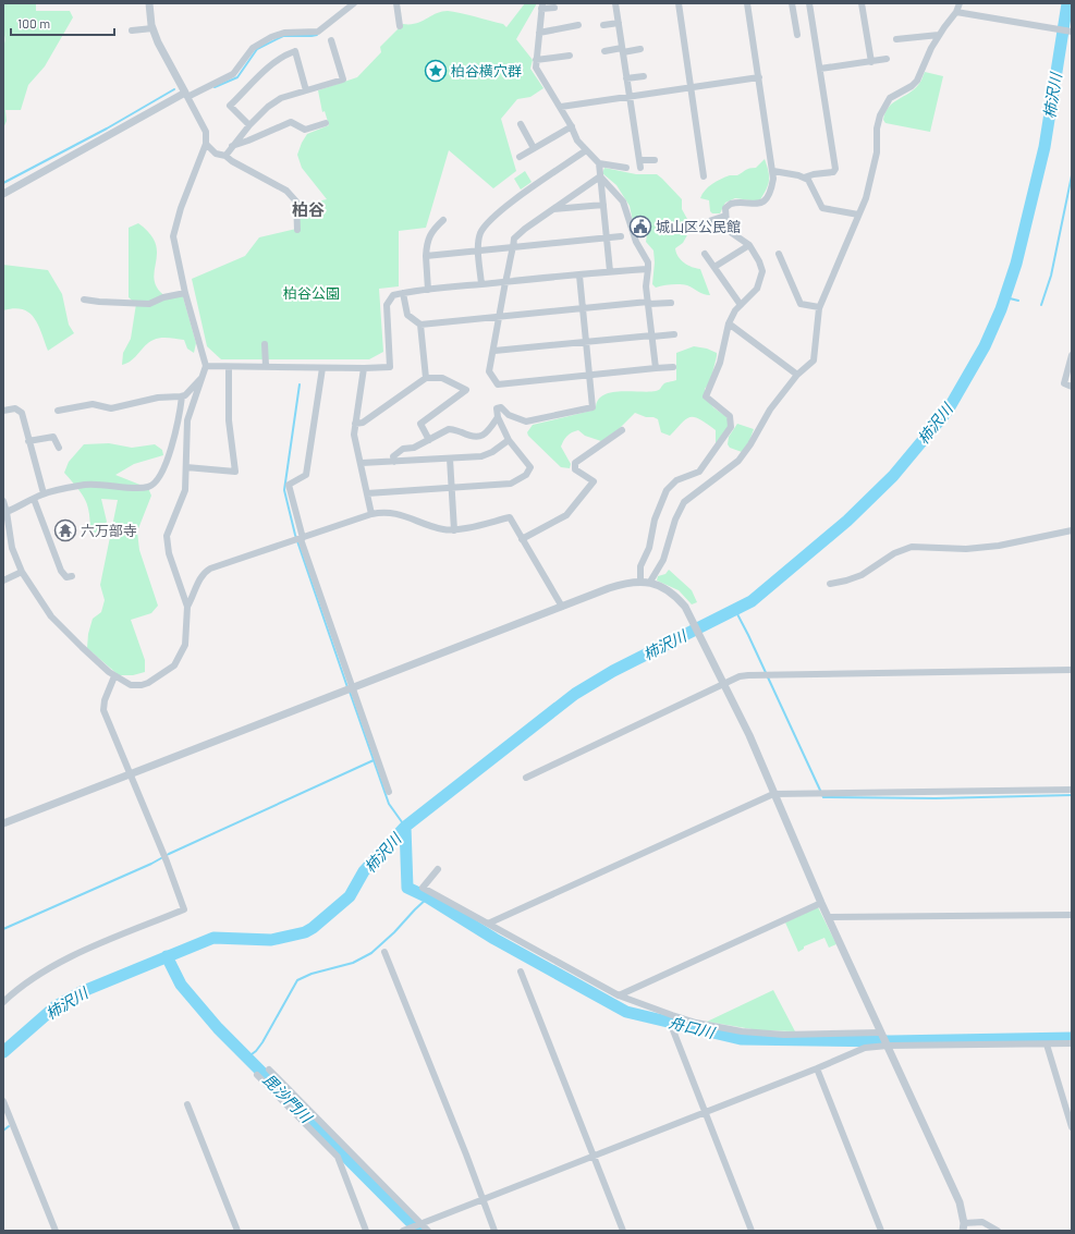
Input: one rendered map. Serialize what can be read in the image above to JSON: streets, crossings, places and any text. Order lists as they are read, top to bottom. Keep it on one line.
{"districts":["柏谷"],"water":["柿沢川","舟口川","毘沙門川"],"parks":["柏谷公園"],"places":{"place":["柏谷横穴群"],"public building":["城山区公民館"],"temple":["六万部寺"]},"scale_bar":"100 m"}
